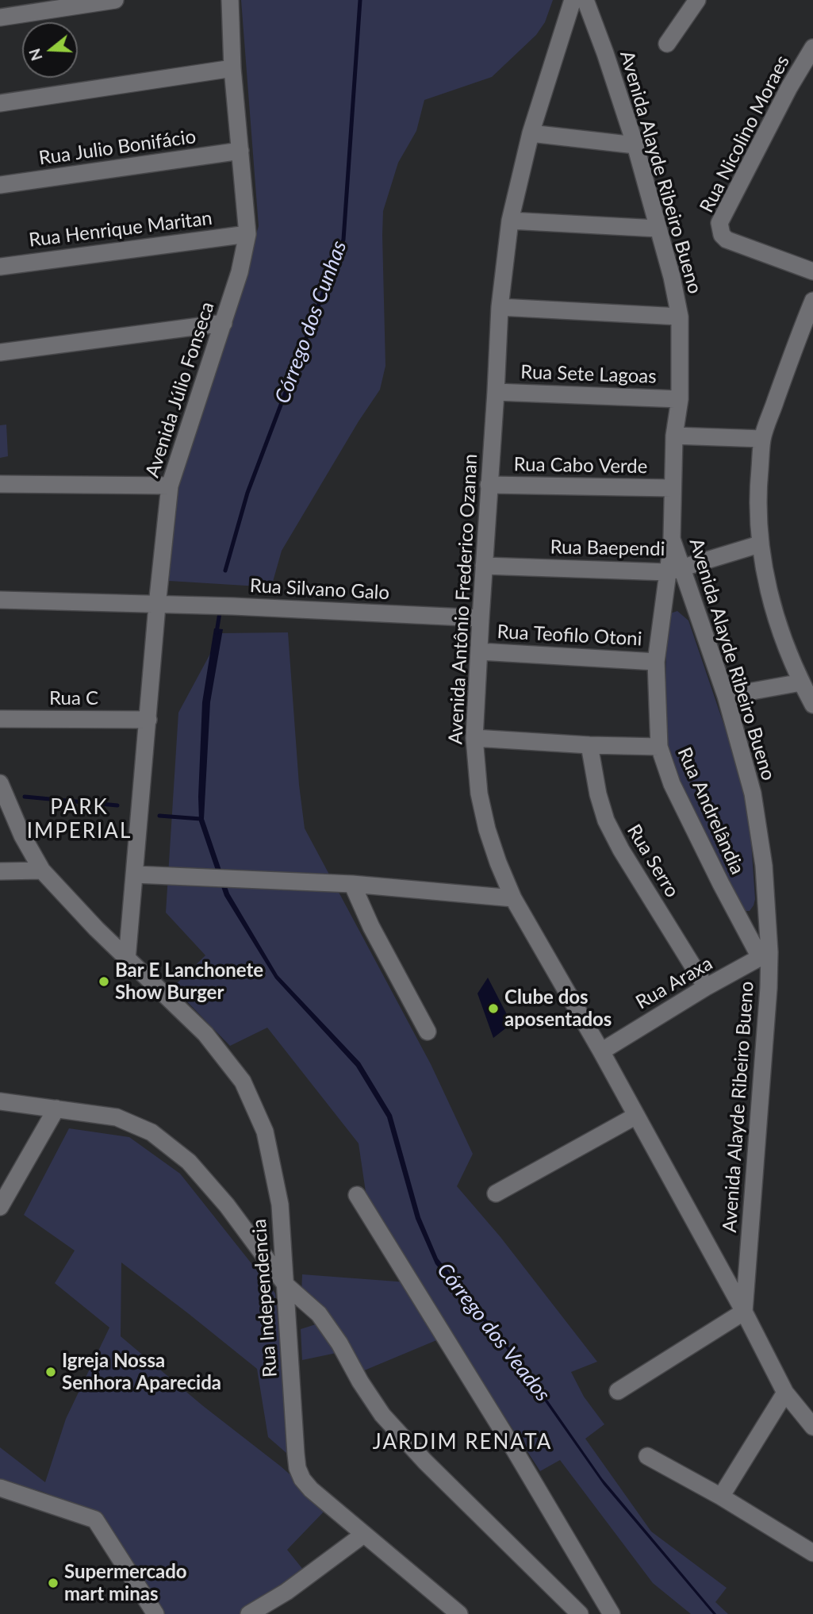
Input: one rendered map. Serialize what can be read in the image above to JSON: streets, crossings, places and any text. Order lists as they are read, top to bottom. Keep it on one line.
{"streets":{"street":["Rua Nicolino Moraes","Rua Julio Bonifácio","Avenida Alayde Ribeiro Bueno","Rua Henrique Maritan","Rua Sete Lagoas","Avenida Júlio Fonseca","Rua Cabo Verde","Rua Baependi","Rua Silvano Galo","Avenida Antônio Frederico Ozanan","Rua Teofilo Otoni","Rua C","Rua Andrelândia","Rua Serro","Rua Araxa","Rua Independencia"]},"crossings":[["Rua Julio Bonifácio","Avenida Júlio Fonseca"],["Avenida Alayde Ribeiro Bueno","Rua Sete Lagoas"],["Avenida Alayde Ribeiro Bueno","Rua Cabo Verde"],["Avenida Alayde Ribeiro Bueno","Rua Baependi"],["Avenida Alayde Ribeiro Bueno","Avenida Antônio Frederico Ozanan"],["Avenida Alayde Ribeiro Bueno","Rua Andrelândia"],["Avenida Alayde Ribeiro Bueno","Rua Araxa"],["Rua Henrique Maritan","Avenida Júlio Fonseca"],["Rua Sete Lagoas","Avenida Antônio Frederico Ozanan"],["Avenida Júlio Fonseca","Rua Silvano Galo"],["Avenida Júlio Fonseca","Rua C"],["Avenida Júlio Fonseca","Rua Independencia"],["Rua Cabo Verde","Avenida Antônio Frederico Ozanan"],["Rua Baependi","Avenida Antônio Frederico Ozanan"],["Rua Baependi","Rua Andrelândia"],["Rua Silvano Galo","Avenida Antônio Frederico Ozanan"],["Avenida Antônio Frederico Ozanan","Rua Teofilo Otoni"],["Avenida Antônio Frederico Ozanan","Rua Araxa"],["Rua Teofilo Otoni","Rua Andrelândia"],["Rua Andrelândia","Rua Araxa"],["Rua Serro","Rua Araxa"]],"districts":["PARK IMPERIAL","JARDIM RENATA"],"water":["Córrego dos Cunhas","Córrego dos Veados"],"places":["Bar E Lanchonete Show Burger","Clube dos aposentados","Igreja Nossa Senhora Aparecida","Supermercado mart minas"],"north":"left"}
